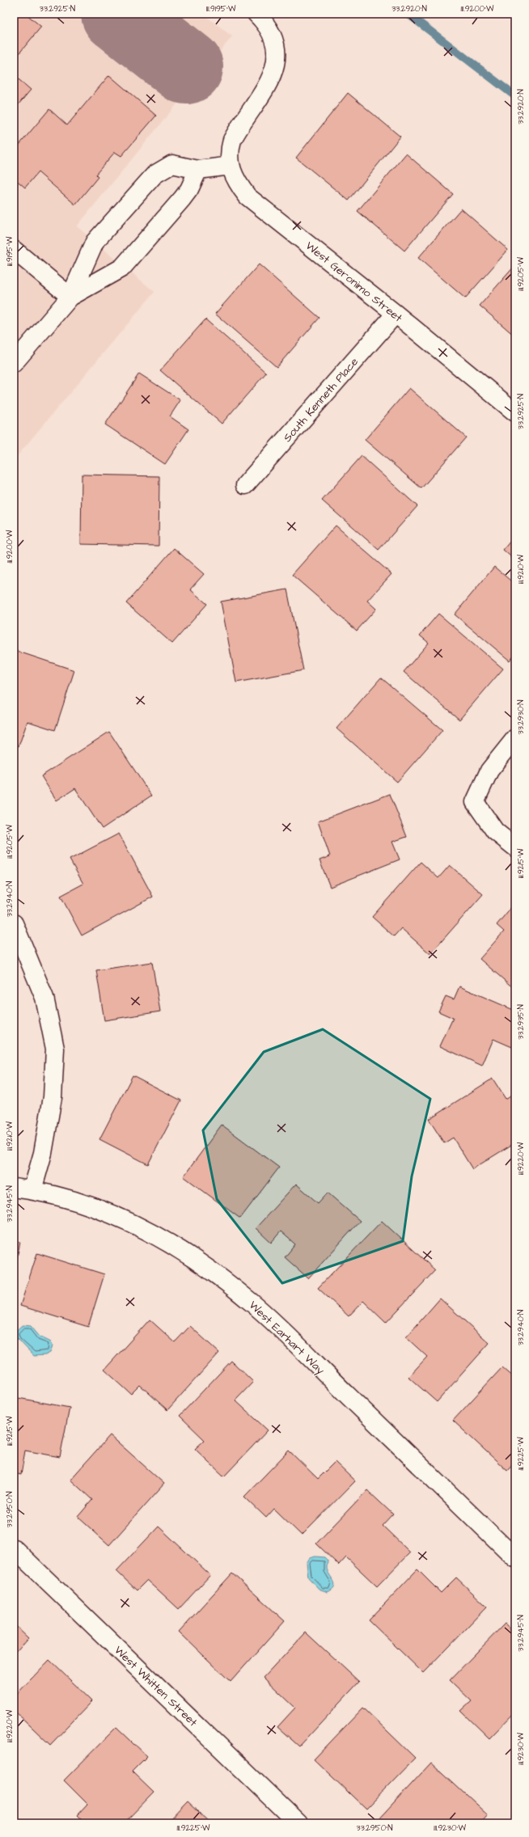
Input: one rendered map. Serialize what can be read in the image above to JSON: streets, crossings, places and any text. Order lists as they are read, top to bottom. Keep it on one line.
{"streets":{"street":["West Geronimo Street","South Kenneth Place","West Earhart Way","West Whitten Street"]},"crossings":[["West Geronimo Street","South Kenneth Place"]],"coordinates":["33.2925°N","111.9195°W","33.2920°N","111.9200°W","111.9205°W","111.9210°W","33.2930°N","111.9215°W","33.2940°N","33.2935°N","111.9220°W","33.2945°N","111.9225°W","33.2950°N","111.9230°W"]}
